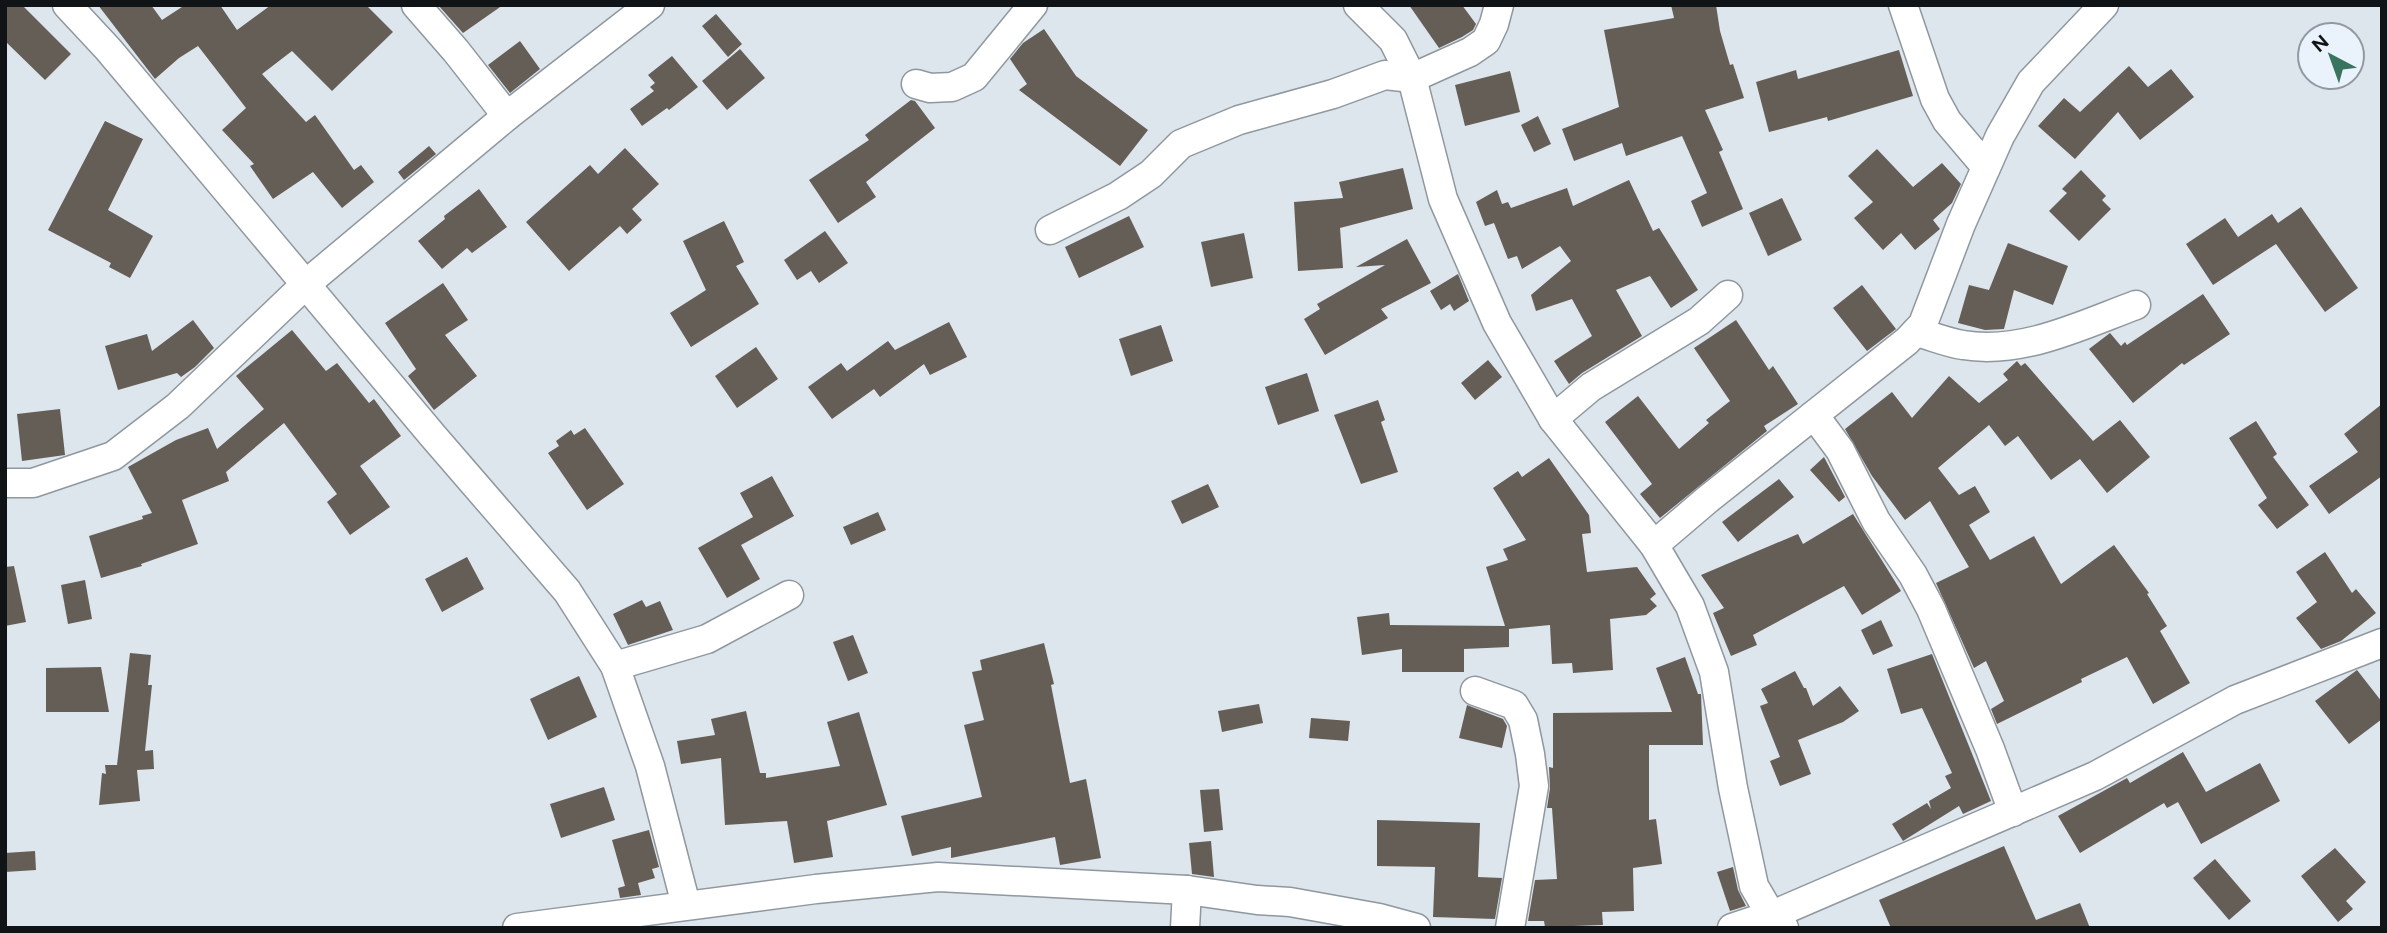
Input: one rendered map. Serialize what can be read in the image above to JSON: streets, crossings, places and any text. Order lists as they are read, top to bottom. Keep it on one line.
{"north":"top left"}
